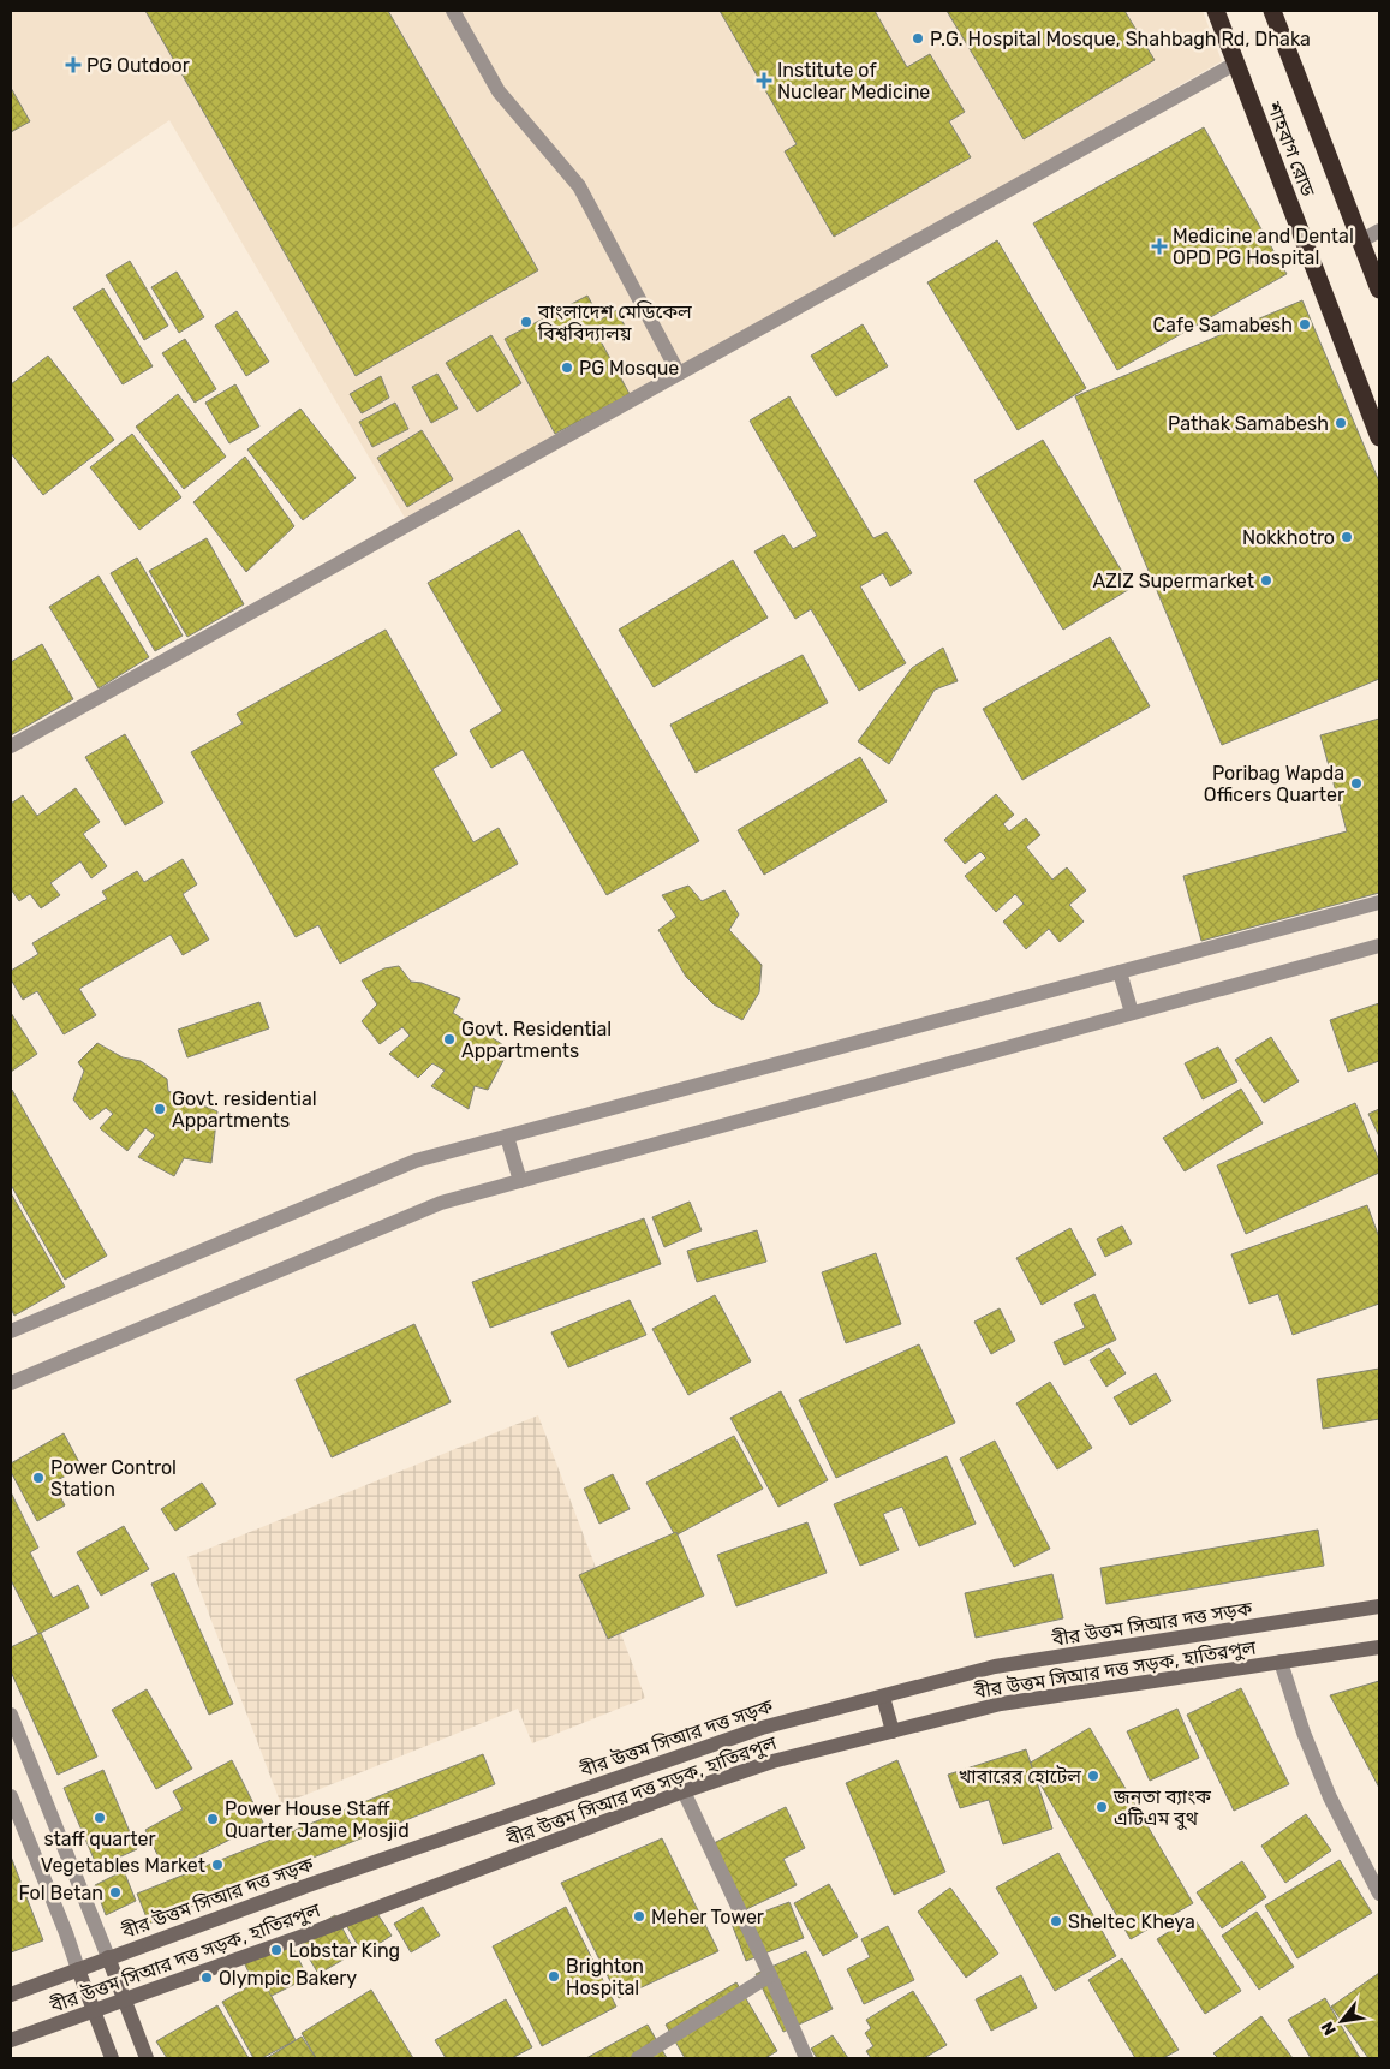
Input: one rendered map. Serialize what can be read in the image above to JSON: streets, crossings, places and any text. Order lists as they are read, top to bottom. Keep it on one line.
{"streets":{"highway":["শাহবাগ রোড"],"main road":["বীর উত্তম সিআর দত্ত সড়ক","বীর উত্তম সিআর দত্ত সড়ক, হাতিরপুল"]},"places":{"other":["P.G. Hospital Mosque, Shahbagh Rd, Dhaka","বাংলাদেশ মেডিকেল বিশ্ববিদ্যালয়","Cafe Samabesh","PG Mosque","Pathak Samabesh","Nokkhotro","AZIZ Supermarket","Poribag Wapda Officers Quarter","Govt. Residential Appartments","Govt. residential Appartments","Power Control Station","খাবারের হোটেল","জনতা ব্যাংক এটিএম বুথ","staff quarter","Power House Staff Quarter Jame Mosjid","Vegetables Market","Fol Betan","Meher Tower","Sheltec Kheya","Lobstar King","Brighton Hospital","Olympic Bakery"],"health":["PG Outdoor","Institute of Nuclear Medicine","Medicine and Dental OPD PG Hospital"]},"north":"bottom left"}
